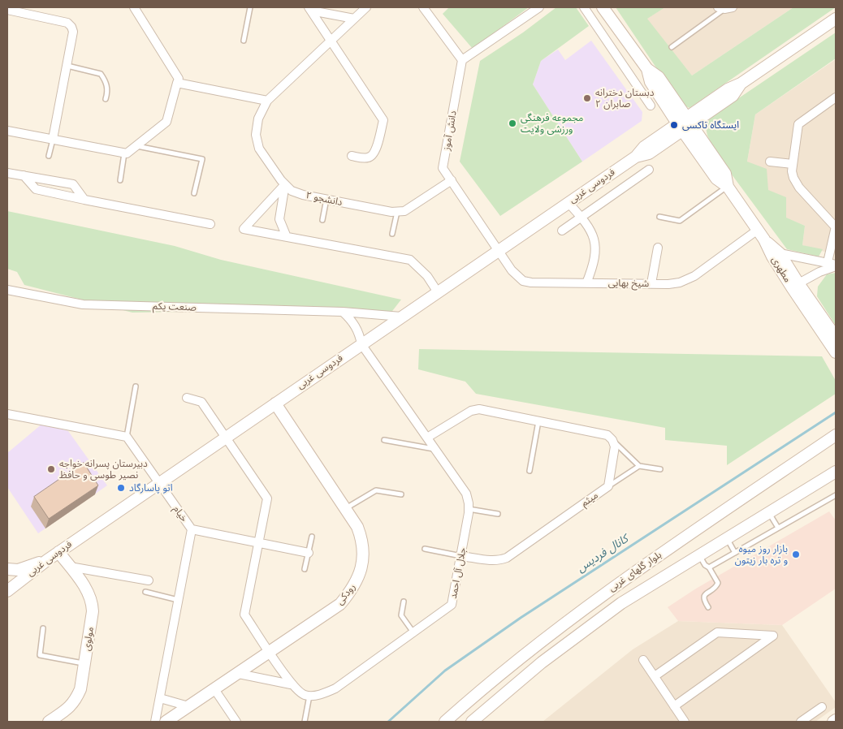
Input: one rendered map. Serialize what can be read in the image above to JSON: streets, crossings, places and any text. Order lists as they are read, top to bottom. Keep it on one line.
{"streets":{"main road":["فردوسی غربی","مطهری","بلوار گلهای غربی","رودکی","مولوی"],"street":["دانش آموز","دانشجو ۲","شیخ بهایی","صنعت یکم","میثم","خیام","جلال آل احمد"]},"crossings":[["دانش آموز","فردوسی غربی"],["دانش آموز","شیخ بهایی"],["فردوسی غربی","مطهری"],["فردوسی غربی","شیخ بهایی"],["فردوسی غربی","صنعت یکم"],["فردوسی غربی","خیام"],["فردوسی غربی","جلال آل احمد"],["فردوسی غربی","رودکی"],["فردوسی غربی","مولوی"],["مطهری","شیخ بهایی"],["میثم","جلال آل احمد"]],"water":["کانال فردیس"],"places":["دبستان دخترانه صابران ۲","مجموعه فرهنگی ورزشی ولایت","ایستگاه تاکسی","دبیرستان پسرانه خواجه نصیر طوسی و حافظ","اتو پاسارگاد","بازار روز میوه و تره بار زیتون"]}
